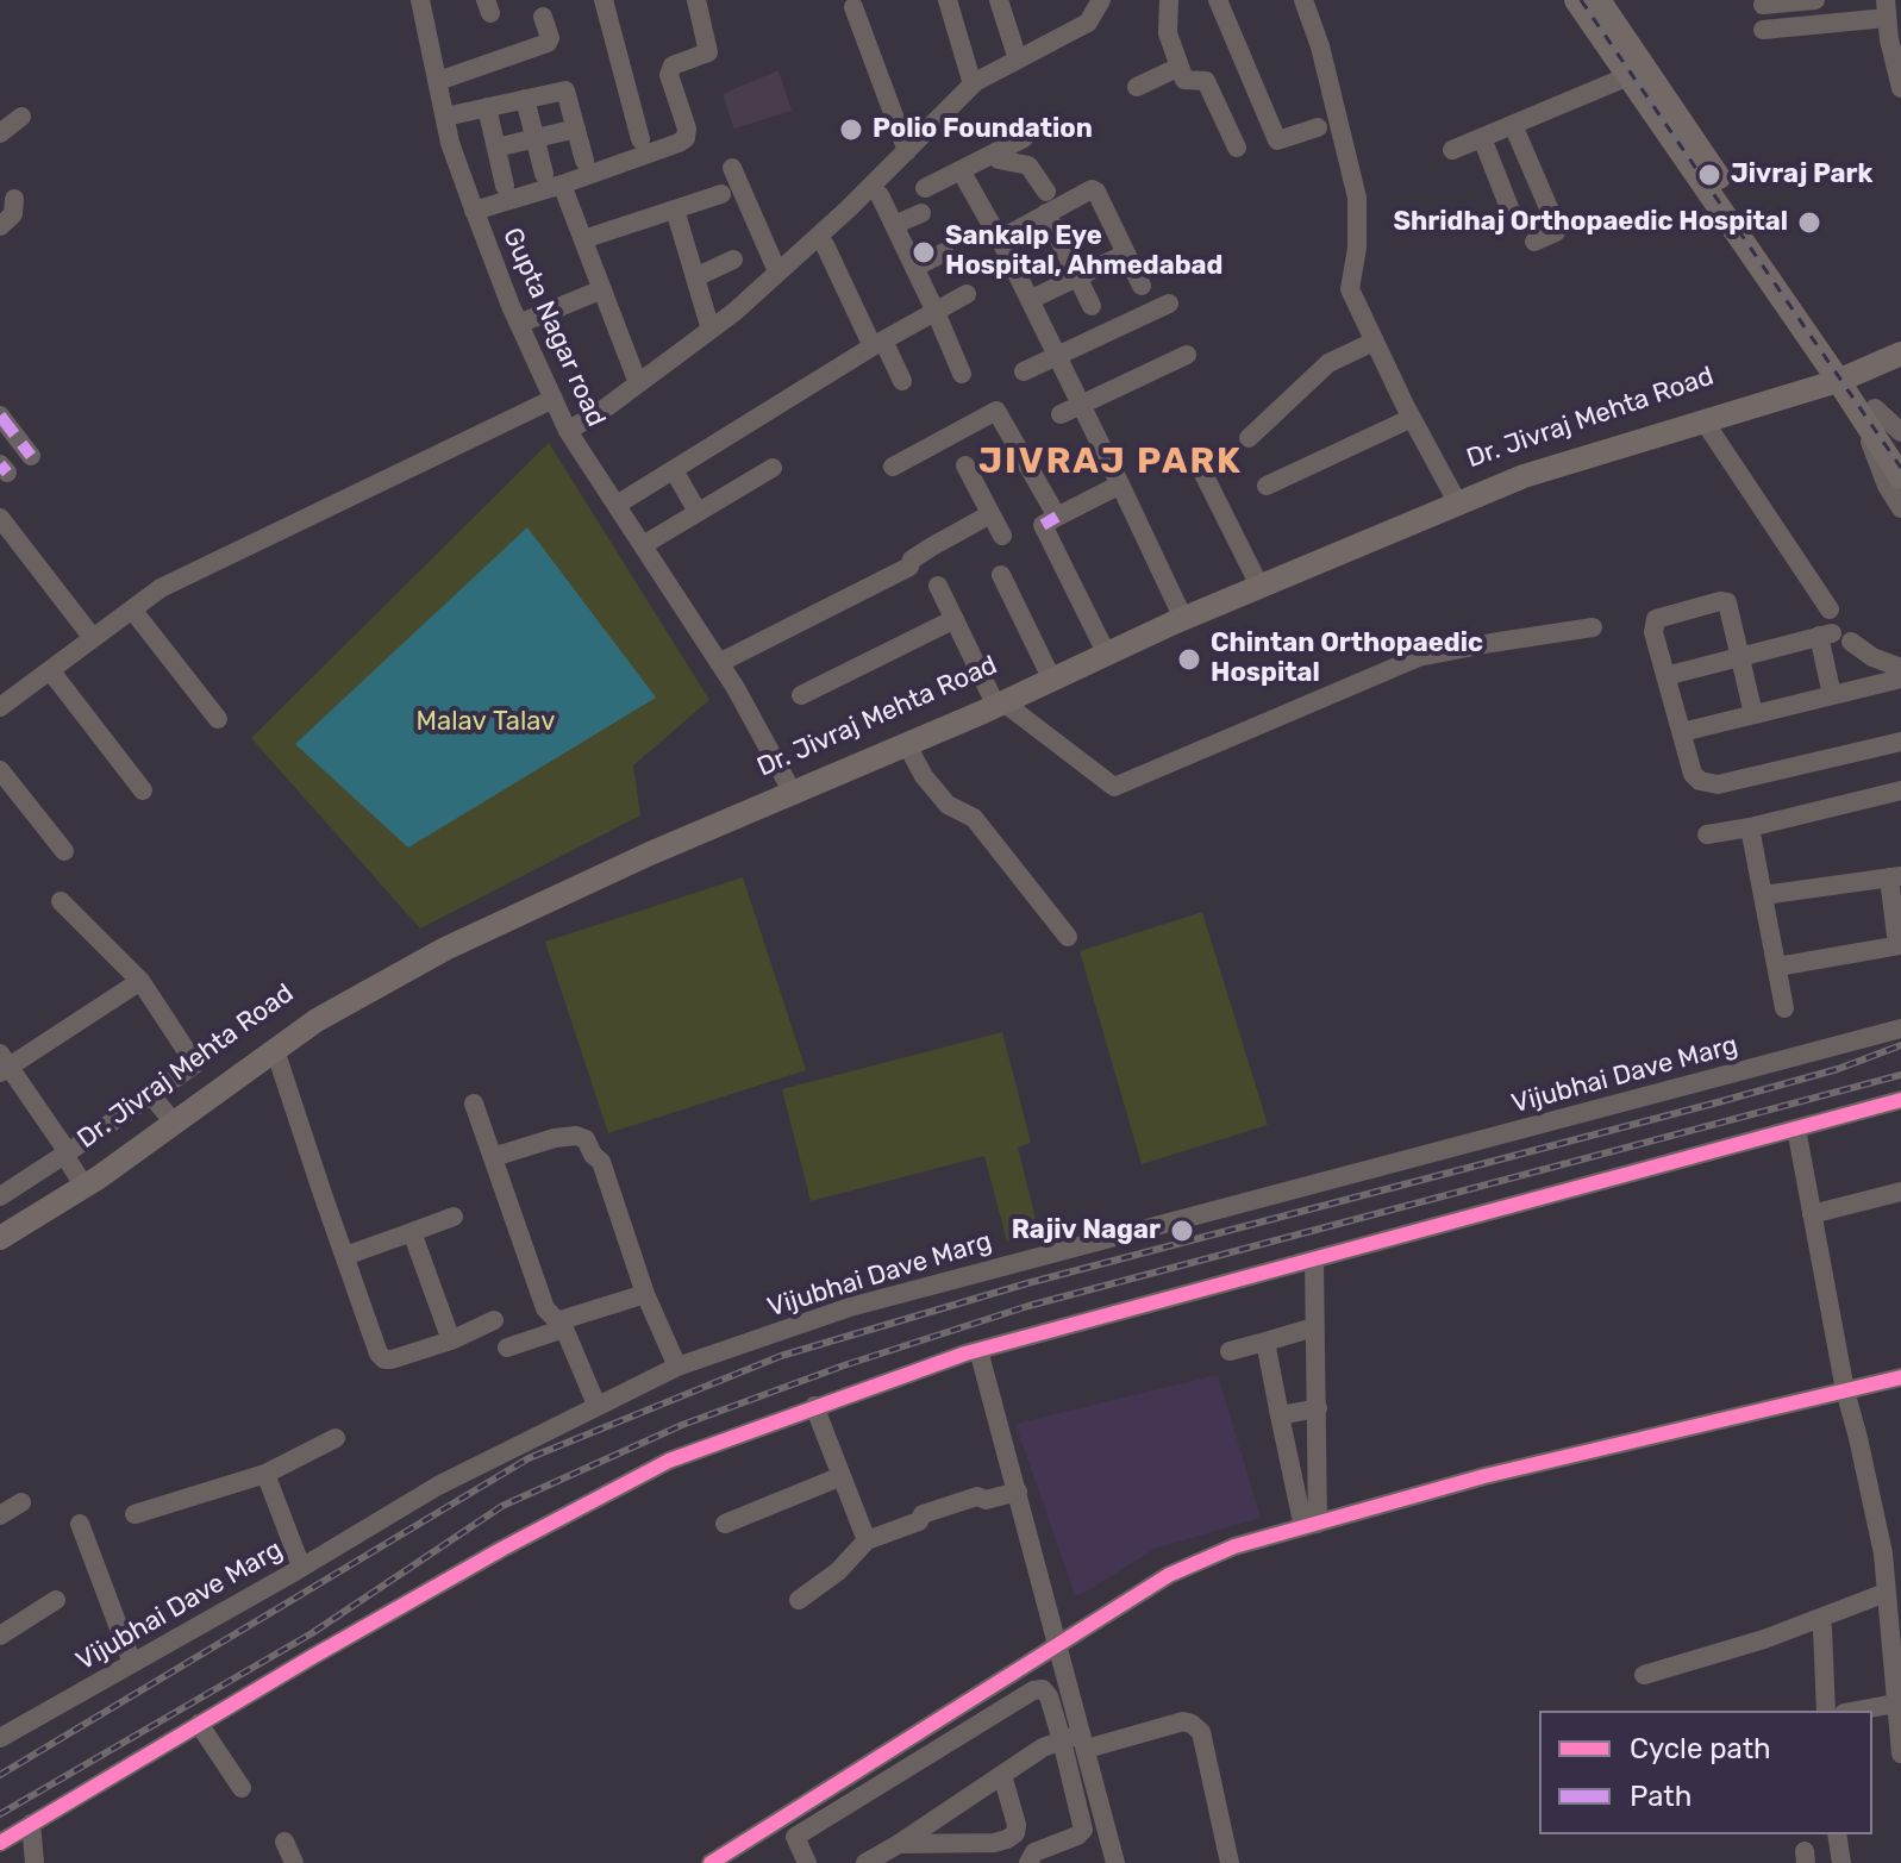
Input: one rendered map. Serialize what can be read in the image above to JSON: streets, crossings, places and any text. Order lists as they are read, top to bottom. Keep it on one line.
{"streets":{"main road":["Dr. Jivraj Mehta Road"],"street":["Gupta Nagar road","Vijubhai Dave Marg"]},"crossings":[["Gupta Nagar road","Dr. Jivraj Mehta Road"]],"districts":["JIVRAJ PARK"],"parks":["Malav Talav"],"places":["Polio Foundation","Jivraj Park","Shridhaj Orthopaedic Hospital","Sankalp Eye Hospital, Ahmedabad","Chintan Orthopaedic Hospital","Rajiv Nagar"],"legend":["Cycle path","Path"]}
